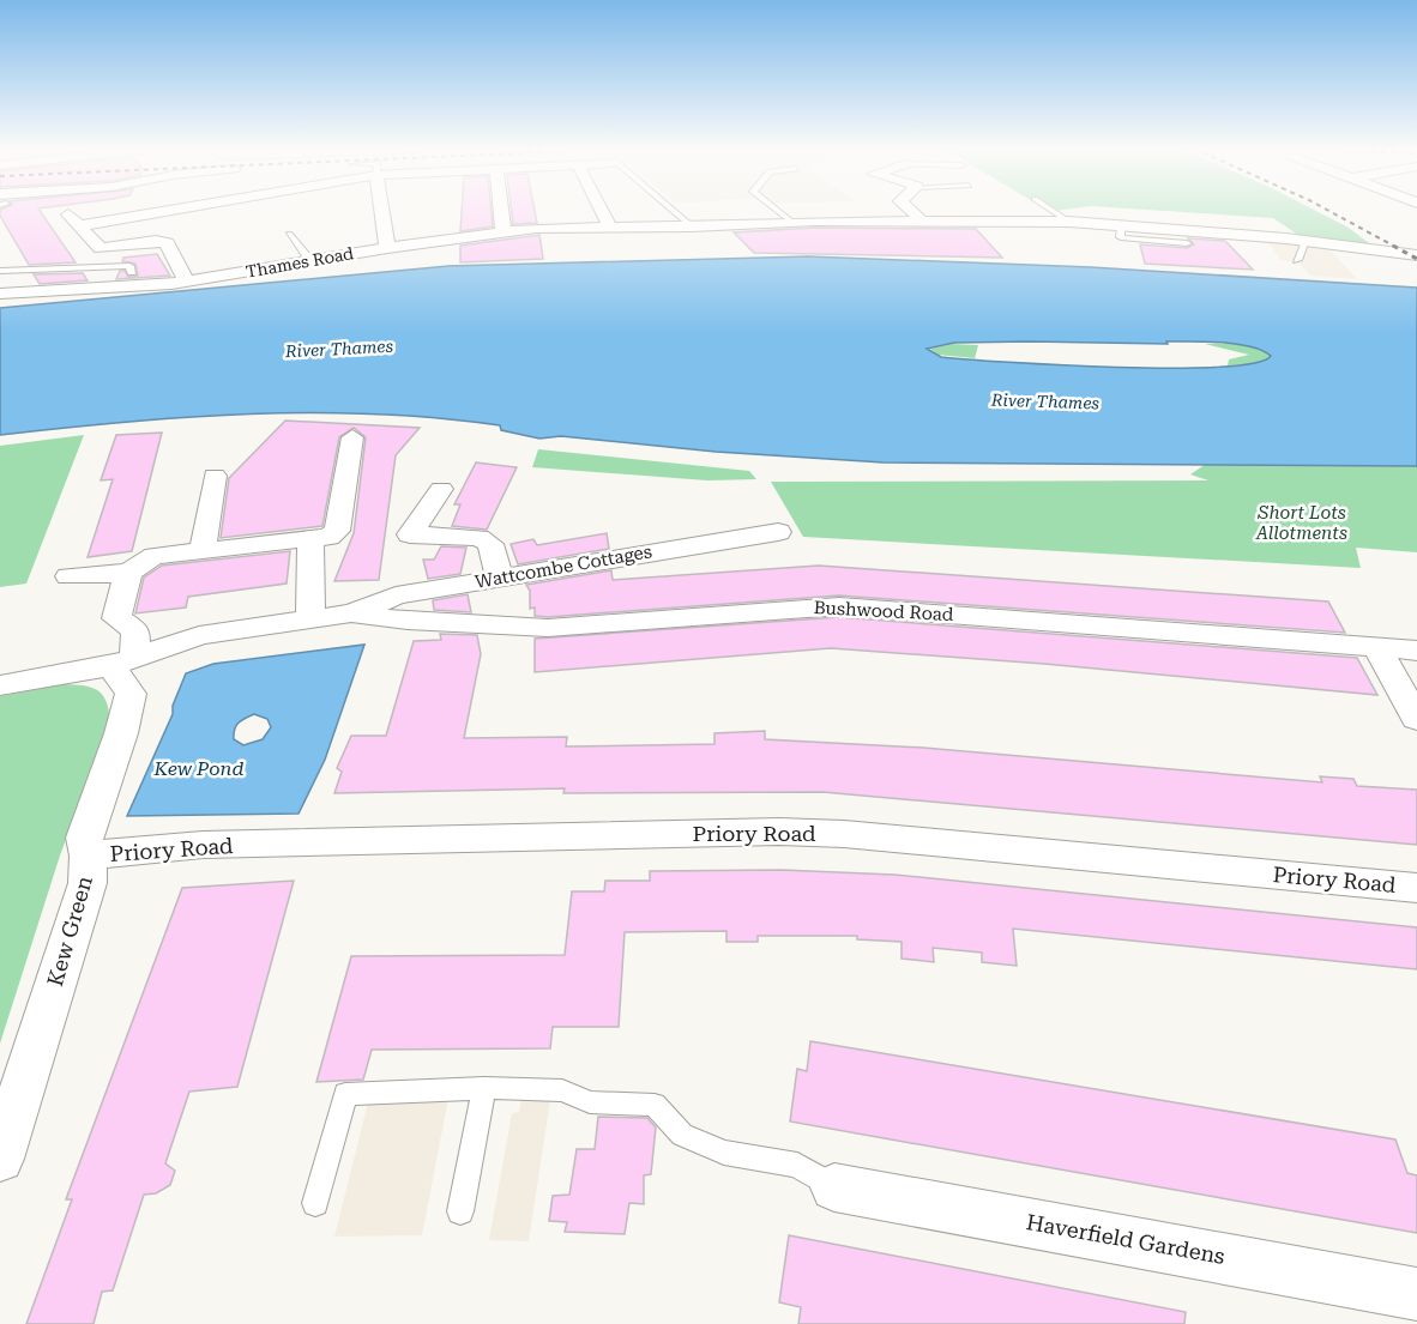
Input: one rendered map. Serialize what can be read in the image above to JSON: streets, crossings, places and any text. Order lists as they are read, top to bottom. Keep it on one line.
{"streets":{"street":["Thames Road","Wattcombe Cottages","Bushwood Road","Priory Road","Kew Green","Haverfield Gardens"]},"crossings":[["Wattcombe Cottages","Bushwood Road"],["Priory Road","Kew Green"]],"water":["River Thames","Kew Pond"],"parks":["Short Lots Allotments"]}
